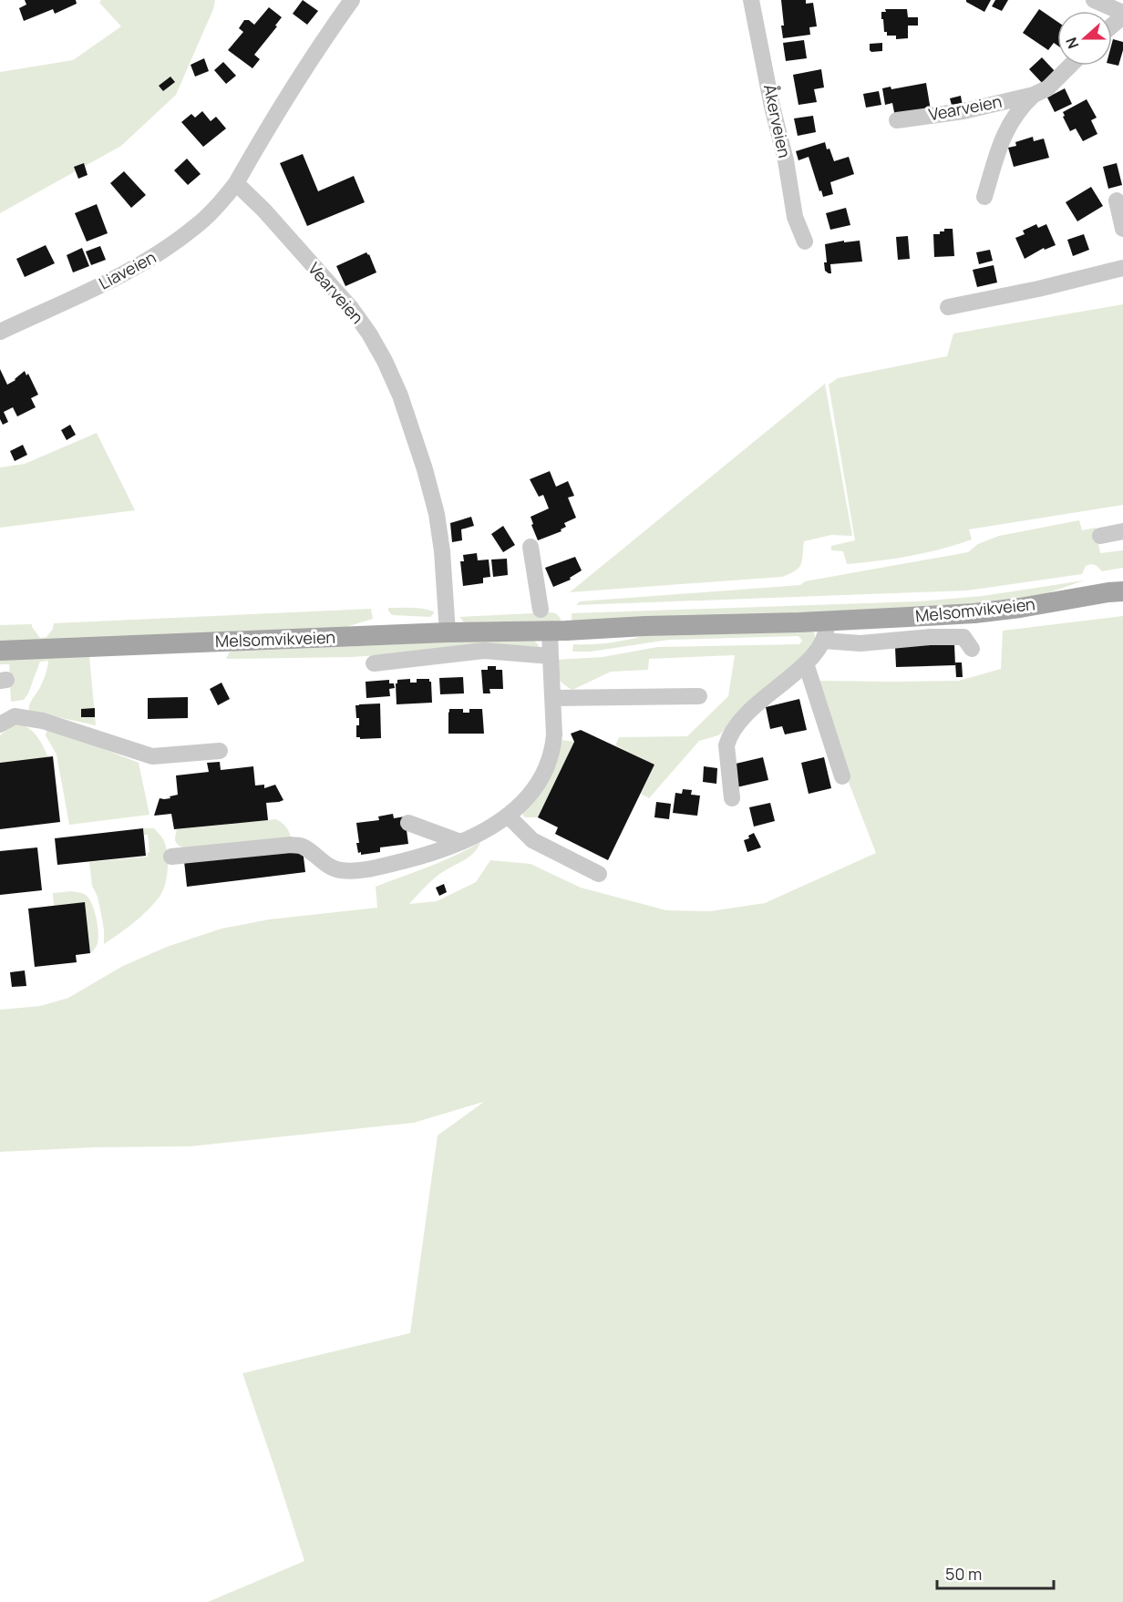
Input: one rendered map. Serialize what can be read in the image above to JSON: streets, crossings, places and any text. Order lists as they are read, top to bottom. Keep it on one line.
{"streets":{"main road":["Melsomvikveien"],"street":["Vearveien","Åkerveien","Liaveien"]},"crossings":[["Vearveien","Liaveien"],["Vearveien","Melsomvikveien"]],"scale_bar":"50 m","north":"left"}
